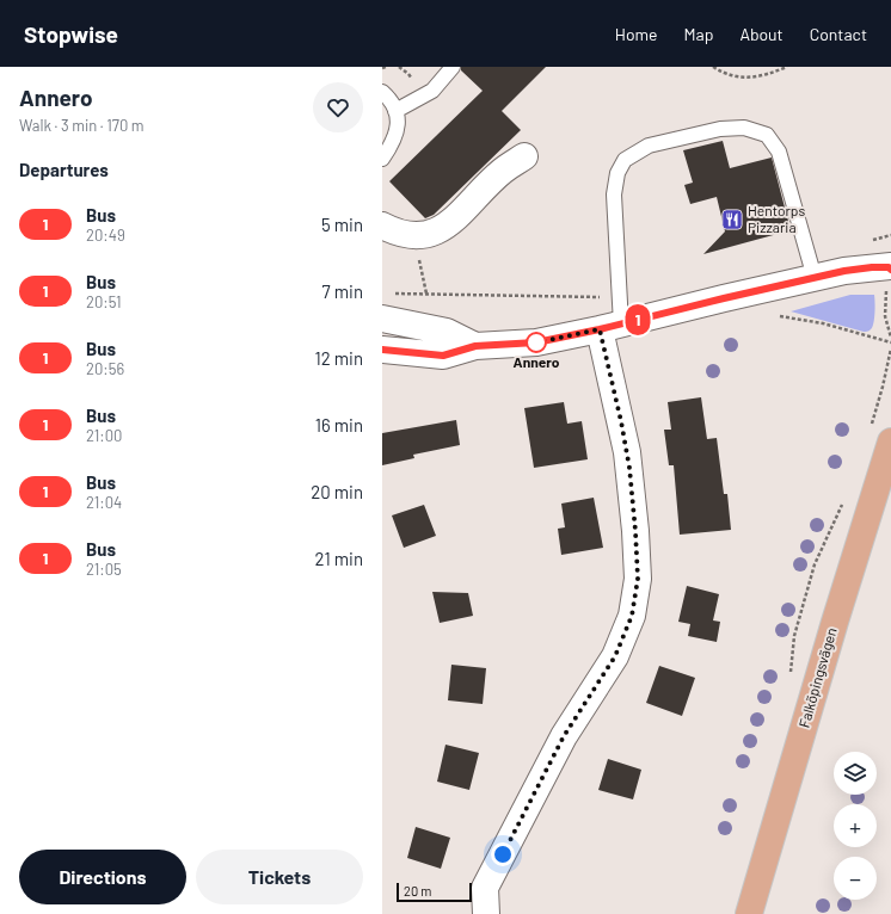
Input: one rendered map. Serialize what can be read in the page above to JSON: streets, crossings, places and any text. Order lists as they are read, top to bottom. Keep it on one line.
{"streets":{"main road":["Falköpingsvägen"]},"places":{"restaurant":["Hentorps Pizzaria"],"other":["Annero"]},"lines":["bus line 1"],"scale_bar":"20 m","page":{"header":"Stopwise","nav":["Home","Map","About","Contact"],"heading":[["Annero","Walk · 3 min · 170 m"],"Departures"],"on_map":"1","list":[{"mark":"1","name":"Bus","note":"20:49","value":"5 min"},{"mark":"1","name":"Bus","note":"20:51","value":"7 min"},{"mark":"1","name":"Bus","note":"20:56","value":"12 min"},{"mark":"1","name":"Bus","note":"21:00","value":"16 min"},{"mark":"1","name":"Bus","note":"21:04","value":"20 min"},{"mark":"1","name":"Bus","note":"21:05","value":"21 min"}],"map_buttons":["+","−"],"buttons":["Directions","Tickets"],"scale":"20 m"}}
